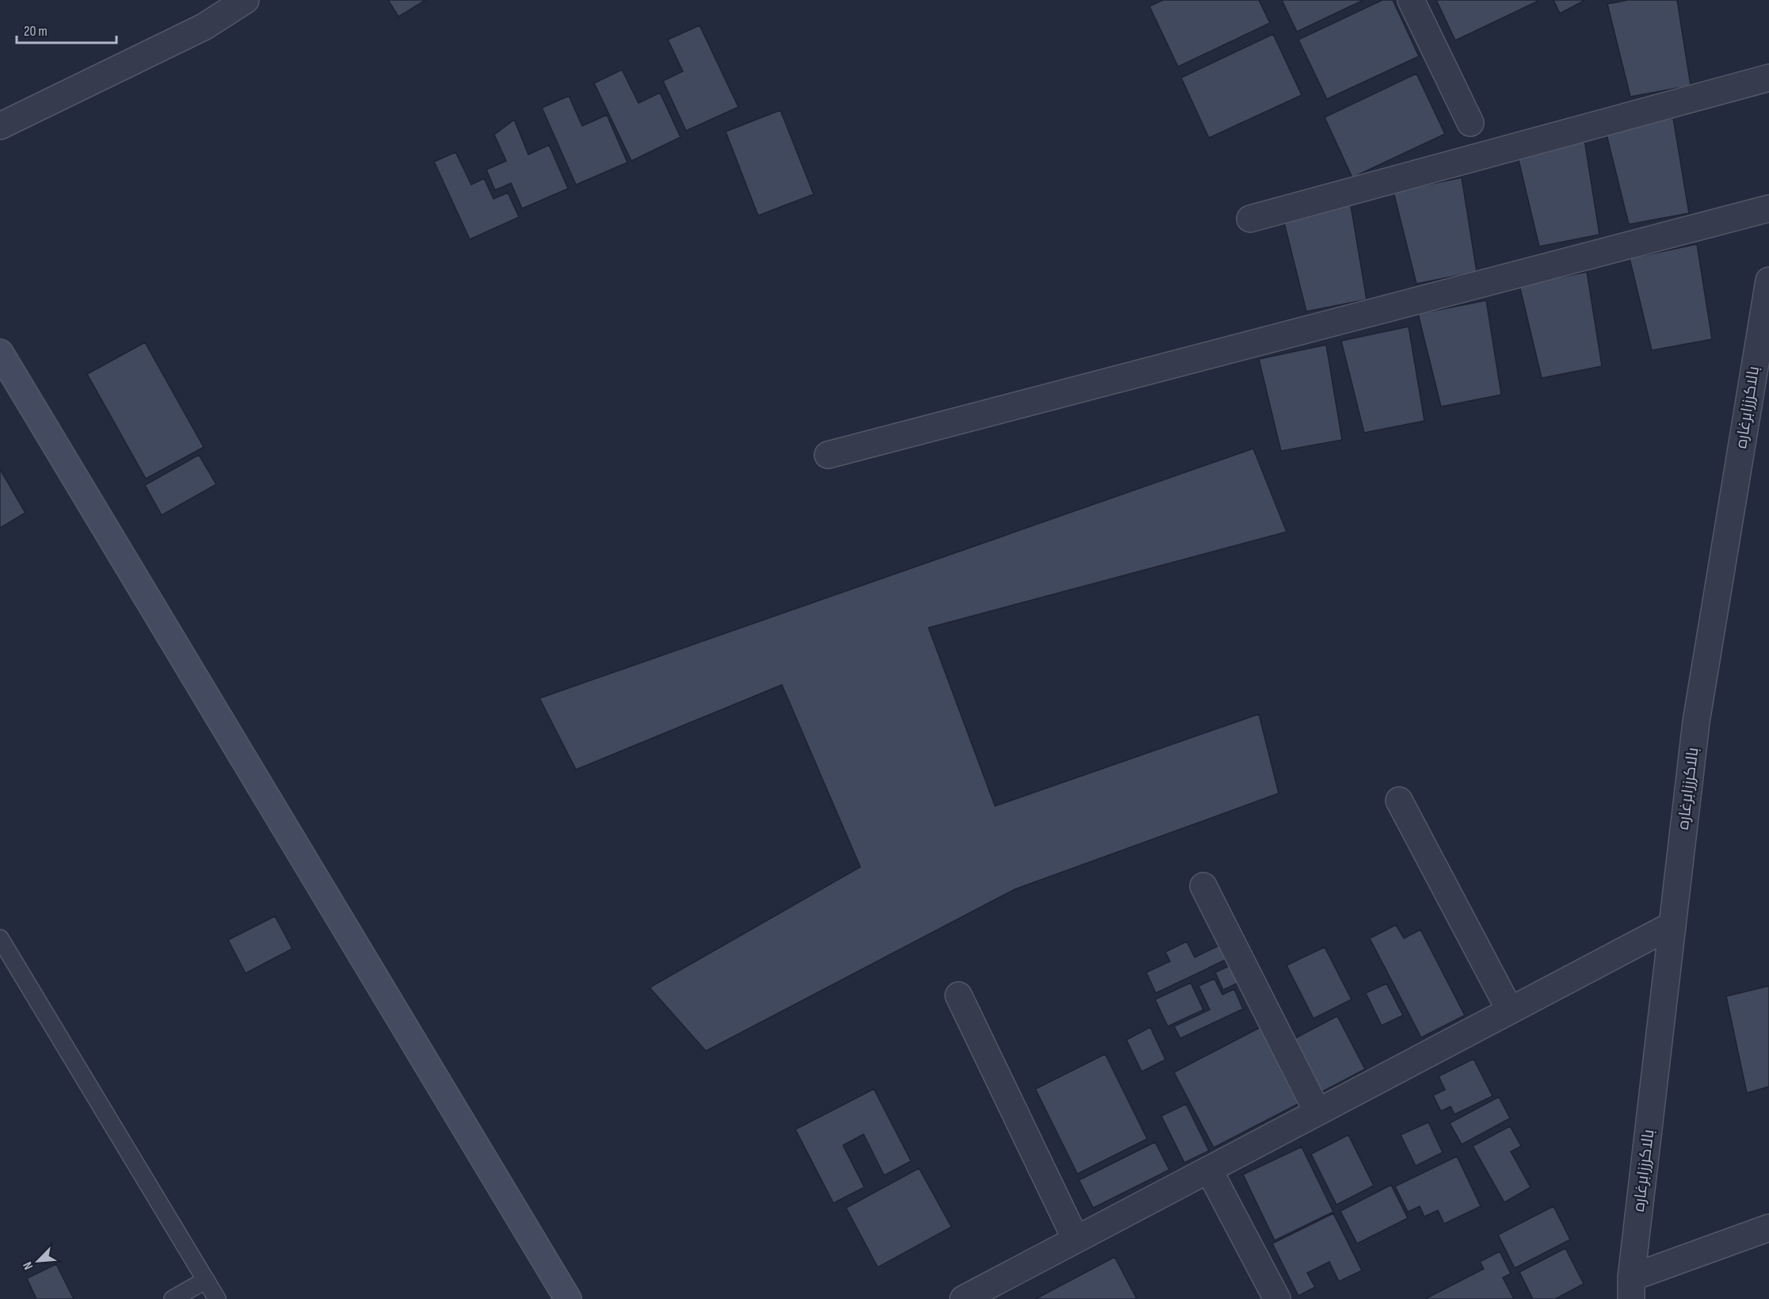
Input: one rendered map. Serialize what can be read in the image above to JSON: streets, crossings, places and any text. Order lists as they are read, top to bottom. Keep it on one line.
{"streets":{"street":["بالاکرززابرغاره"]},"scale_bar":"20 m","north":"bottom left"}
